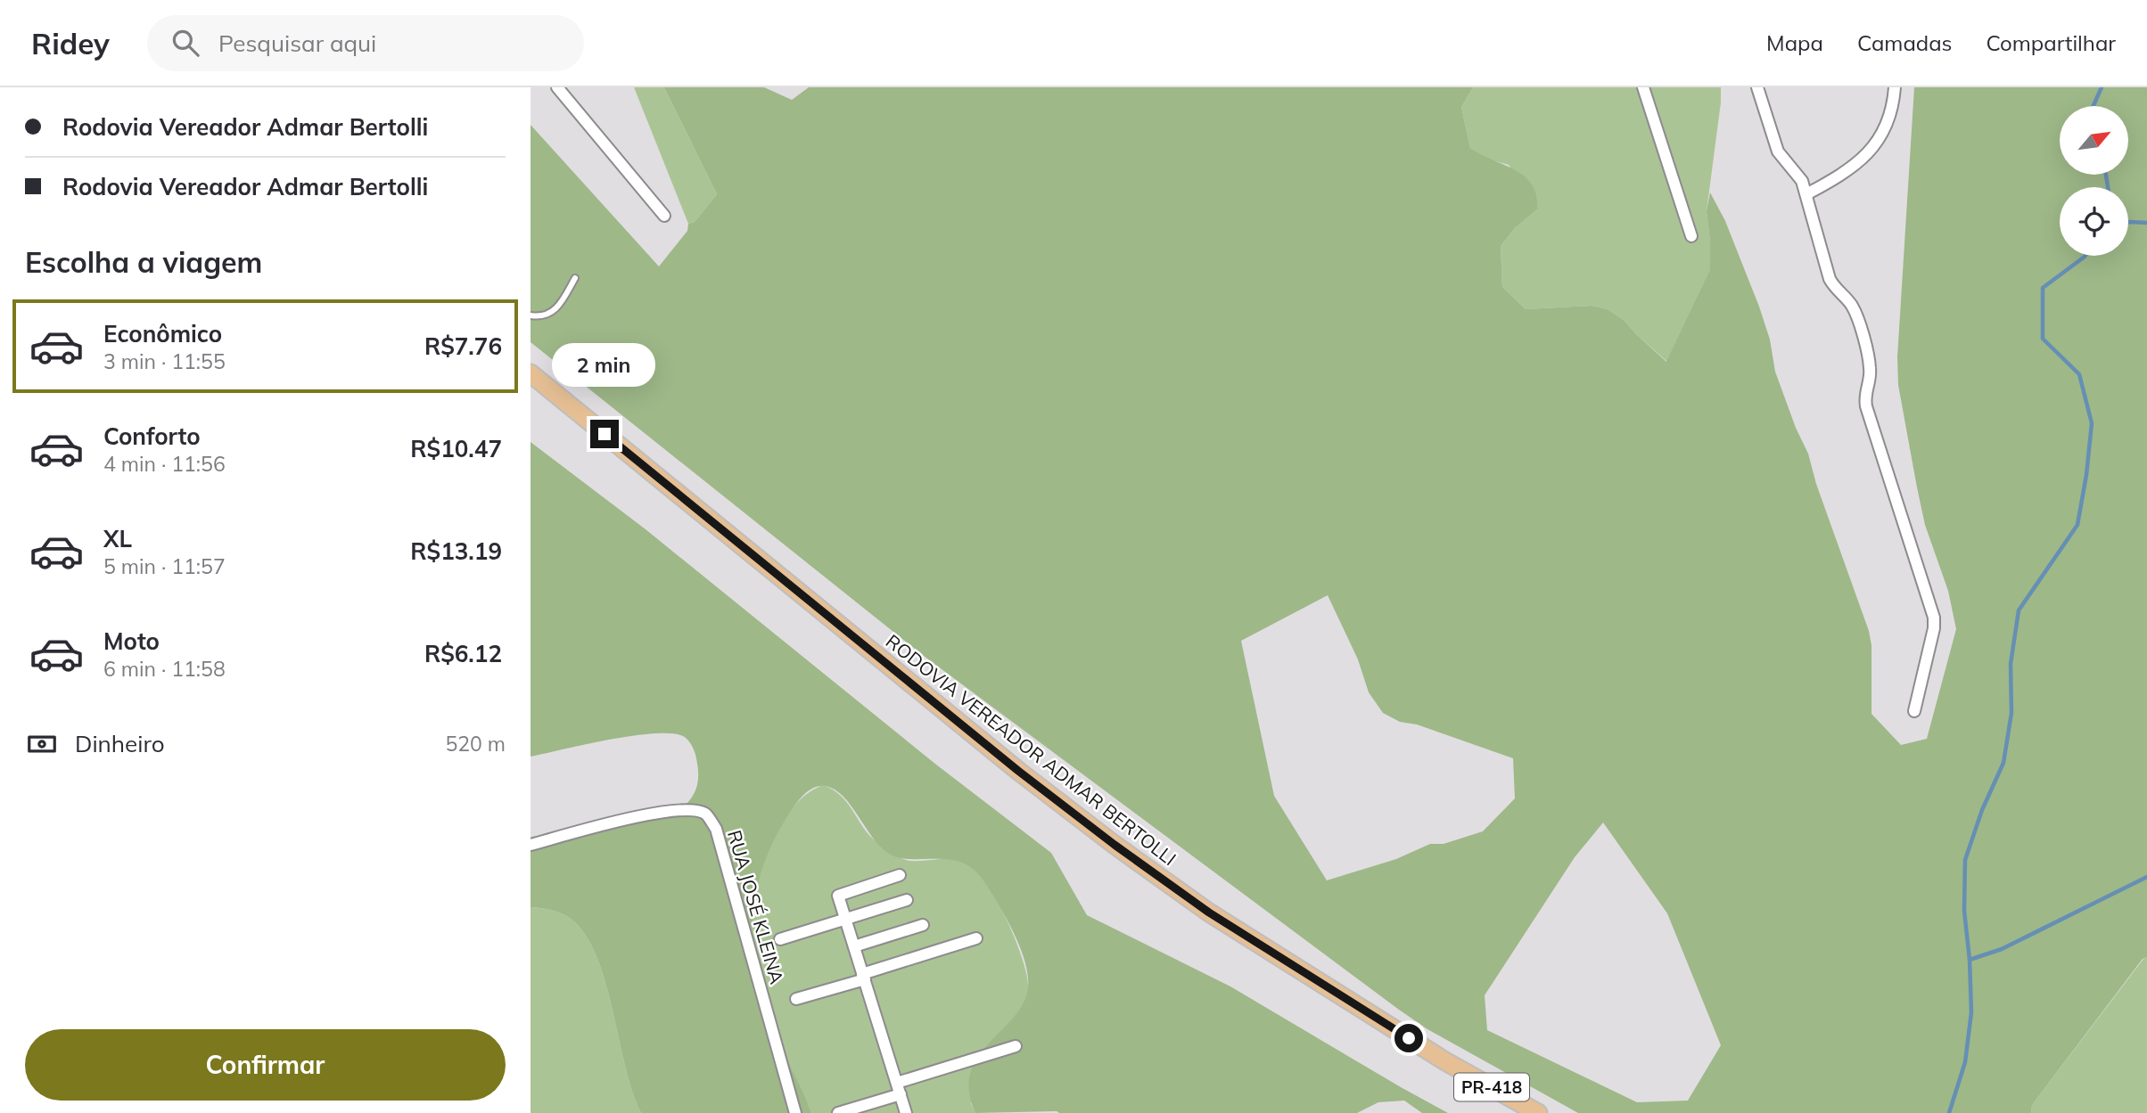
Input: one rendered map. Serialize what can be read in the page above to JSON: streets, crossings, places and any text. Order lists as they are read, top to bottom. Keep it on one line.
{"streets":{"highway":["RODOVIA VEREADOR ADMAR BERTOLLI","PR-418"],"street":["RUA JOSÉ KLEINA"]},"north":"top right","page":{"header":"Ridey","search":"Pesquisar aqui","nav":["Mapa","Camadas","Compartilhar"],"banner":["Rodovia Vereador Admar Bertolli","Rodovia Vereador Admar Bertolli"],"heading":"Escolha a viagem","list":[{"name":"Econômico","note":"3 min · 11:55","value":"R$7.76"},{"name":"Conforto","note":"4 min · 11:56","value":"R$10.47"},{"name":"XL","note":"5 min · 11:57","value":"R$13.19"},{"name":"Moto","note":"6 min · 11:58","value":"R$6.12"}],"bubble":"2 min","pay":["Dinheiro","520 m"],"buttons":"Confirmar"}}
